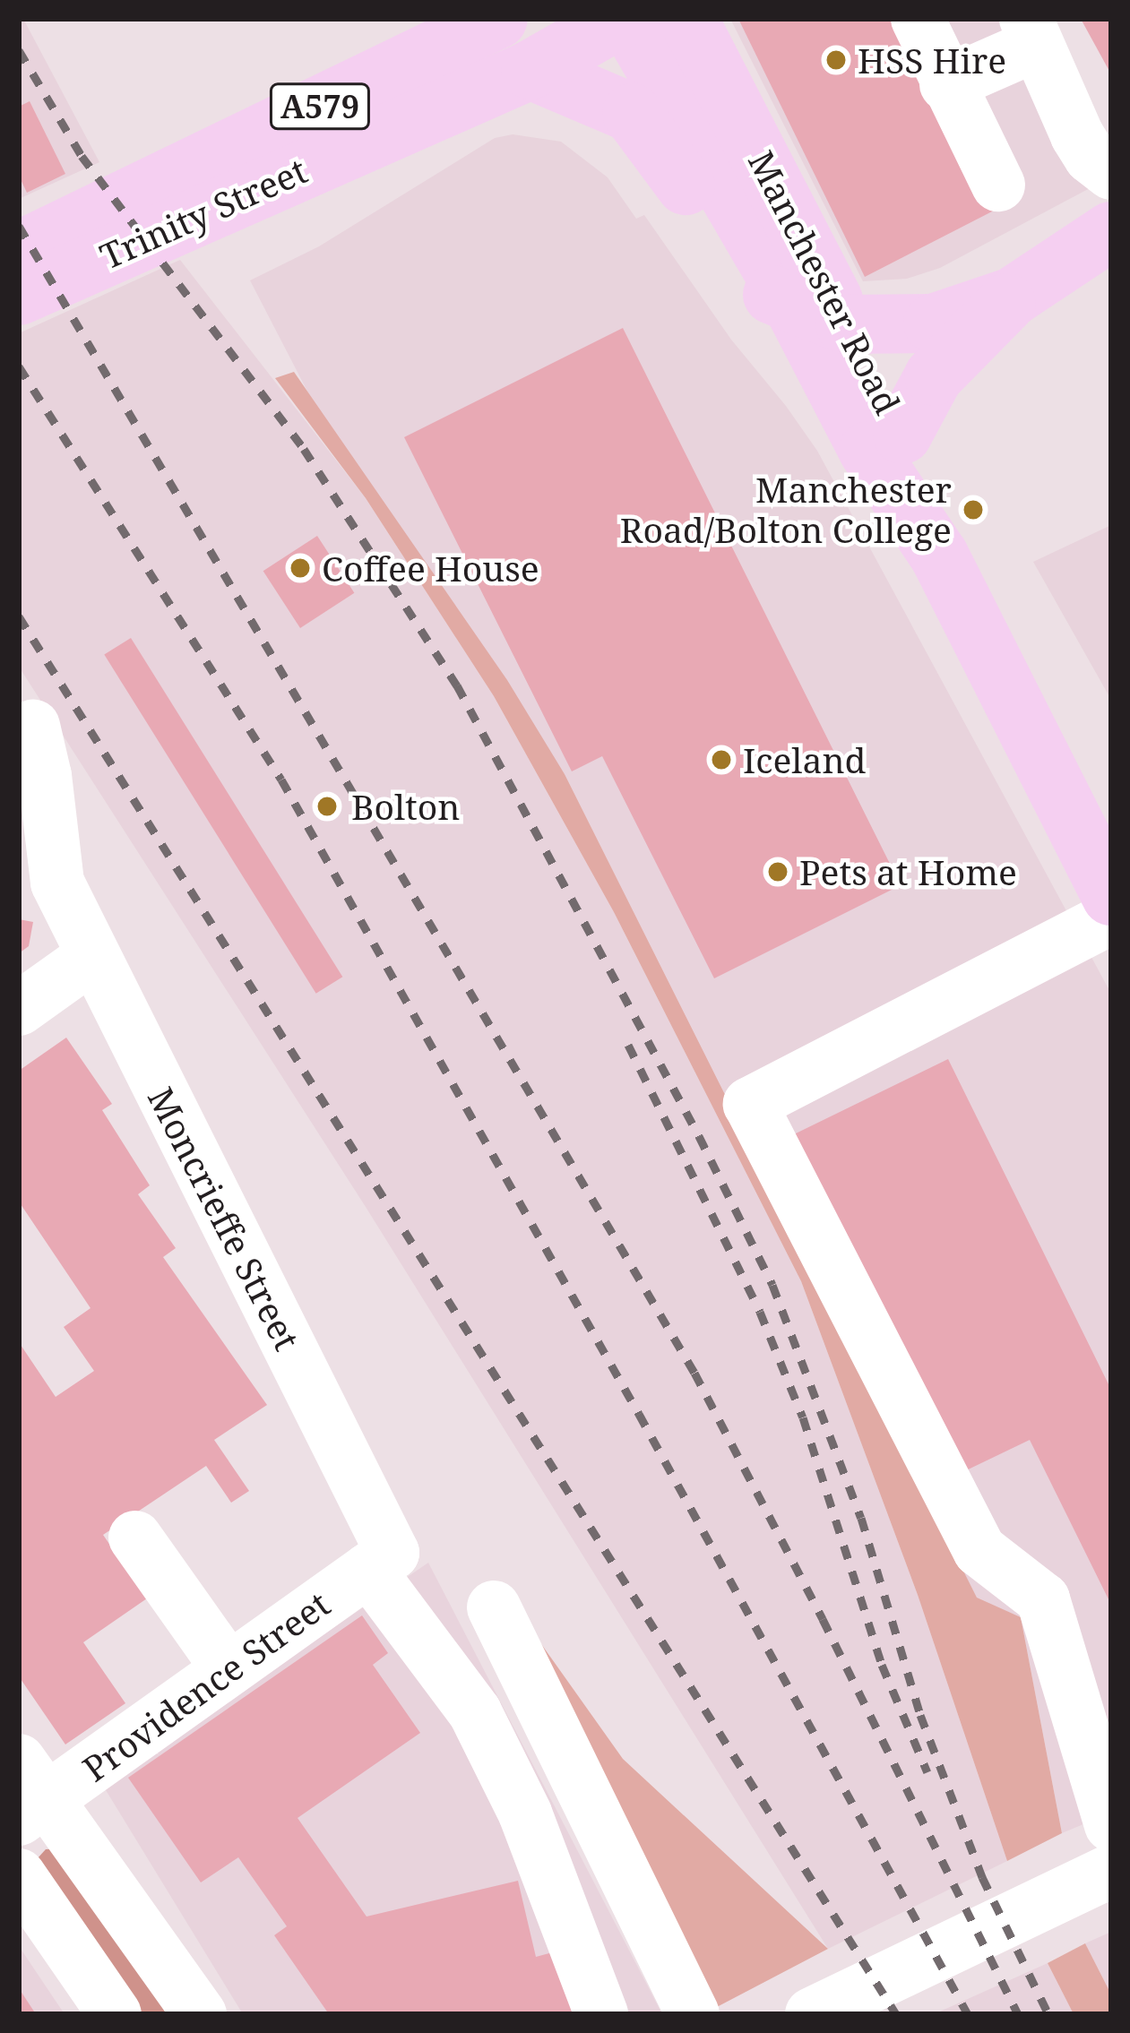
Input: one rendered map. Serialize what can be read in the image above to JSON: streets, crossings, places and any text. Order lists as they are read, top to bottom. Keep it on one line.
{"streets":{"main road":["A579","Trinity Street","Manchester Road"],"street":["Moncrieffe Street","Providence Street"]},"crossings":[["Trinity Street","Manchester Road"],["Moncrieffe Street","Providence Street"]],"places":["HSS Hire","Manchester Road/Bolton College","Coffee House","Iceland","Bolton","Pets at Home"]}
